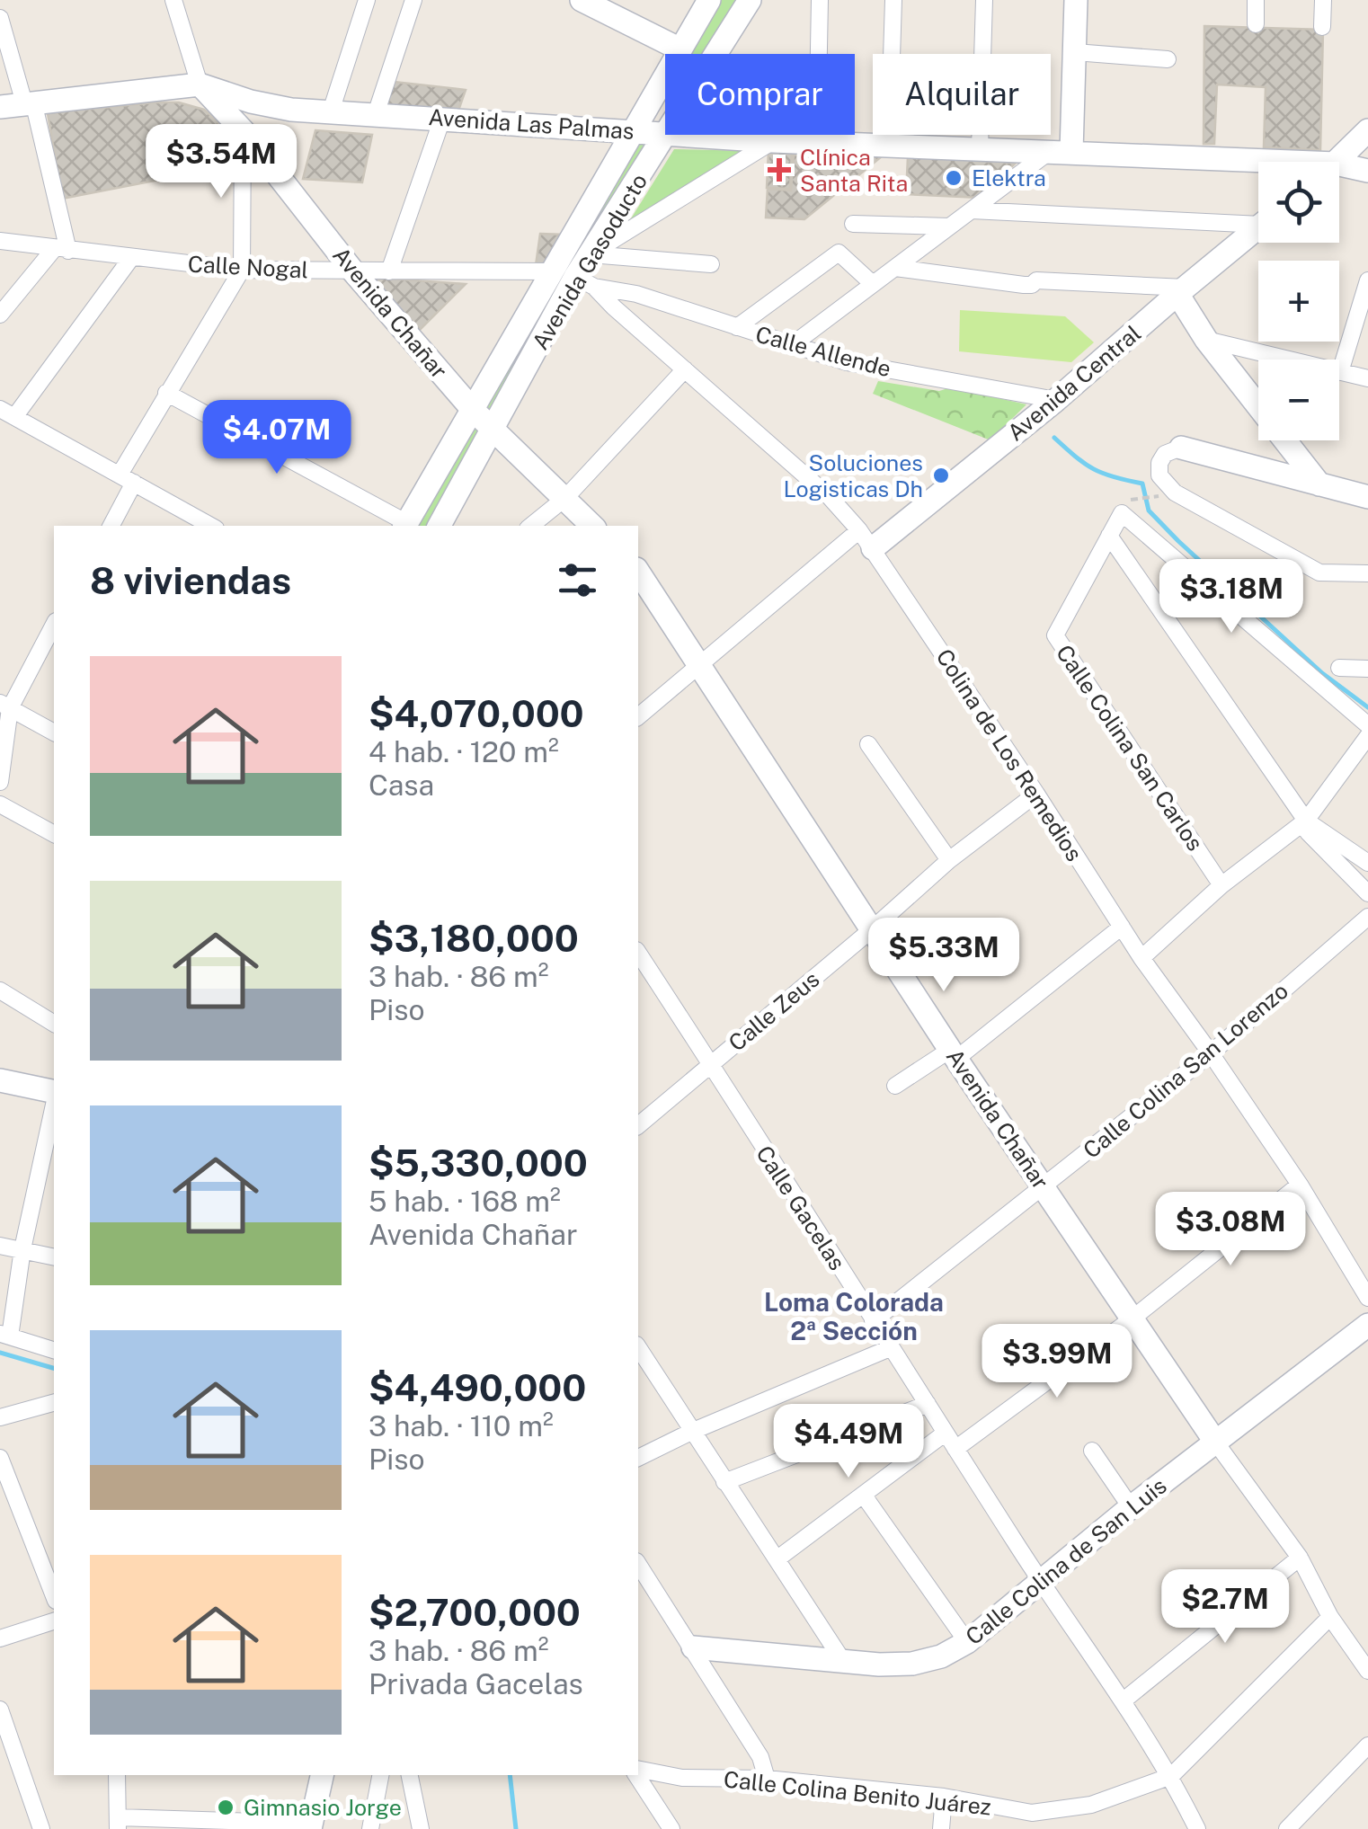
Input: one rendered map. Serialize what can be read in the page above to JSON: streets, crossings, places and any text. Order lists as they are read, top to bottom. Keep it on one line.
{"streets":{"street":["Avenida Las Palmas","Avenida Gasoducto","Calle Nogal","Avenida Chañar","Calle Allende","Avenida Central","Calle Colina San Carlos","Colina de Los Remedios","Calle Zeus","Calle Colina San Lorenzo","Calle Gacelas","Calle Colina de San Luis","Calle Colina Benito Juárez"]},"crossings":[["Avenida Las Palmas","Avenida Gasoducto"],["Avenida Las Palmas","Avenida Chañar"],["Avenida Gasoducto","Calle Nogal"],["Avenida Gasoducto","Avenida Chañar"],["Avenida Gasoducto","Calle Allende"],["Avenida Gasoducto","Colina de Los Remedios"],["Calle Nogal","Avenida Chañar"],["Avenida Chañar","Calle Zeus"],["Avenida Chañar","Calle Colina San Lorenzo"],["Avenida Chañar","Calle Colina de San Luis"],["Calle Allende","Avenida Central"],["Calle Allende","Colina de Los Remedios"],["Avenida Central","Colina de Los Remedios"],["Colina de Los Remedios","Calle Zeus"],["Colina de Los Remedios","Calle Colina San Lorenzo"],["Calle Zeus","Calle Gacelas"],["Calle Colina San Lorenzo","Calle Gacelas"],["Calle Gacelas","Calle Colina de San Luis"],["Calle Gacelas","Calle Colina Benito Juárez"]],"districts":["Loma Colorada 2ª Sección"],"places":{"health":["Clínica Santa Rita"],"other":["Elektra","Soluciones Logisticas Dh","Gimnasio Jorge"]},"page":{"chip":["Comprar","Alquilar"],"price":["$3.54M","$4.07M","$3.18M","$5.33M","$3.08M","$3.99M","$4.49M","$2.7M"],"map_buttons":["+","−"],"heading":"8 viviendas","list":[{"name":"$4,070,000","note":"4 hab. · 120 m² · Casa"},{"name":"$3,180,000","note":"3 hab. · 86 m² · Piso"},{"name":"$5,330,000","note":"5 hab. · 168 m² · Avenida Chañar"},{"name":"$4,490,000","note":"3 hab. · 110 m² · Piso"},{"name":"$2,700,000","note":"3 hab. · 86 m² · Privada Gacelas"}]}}
